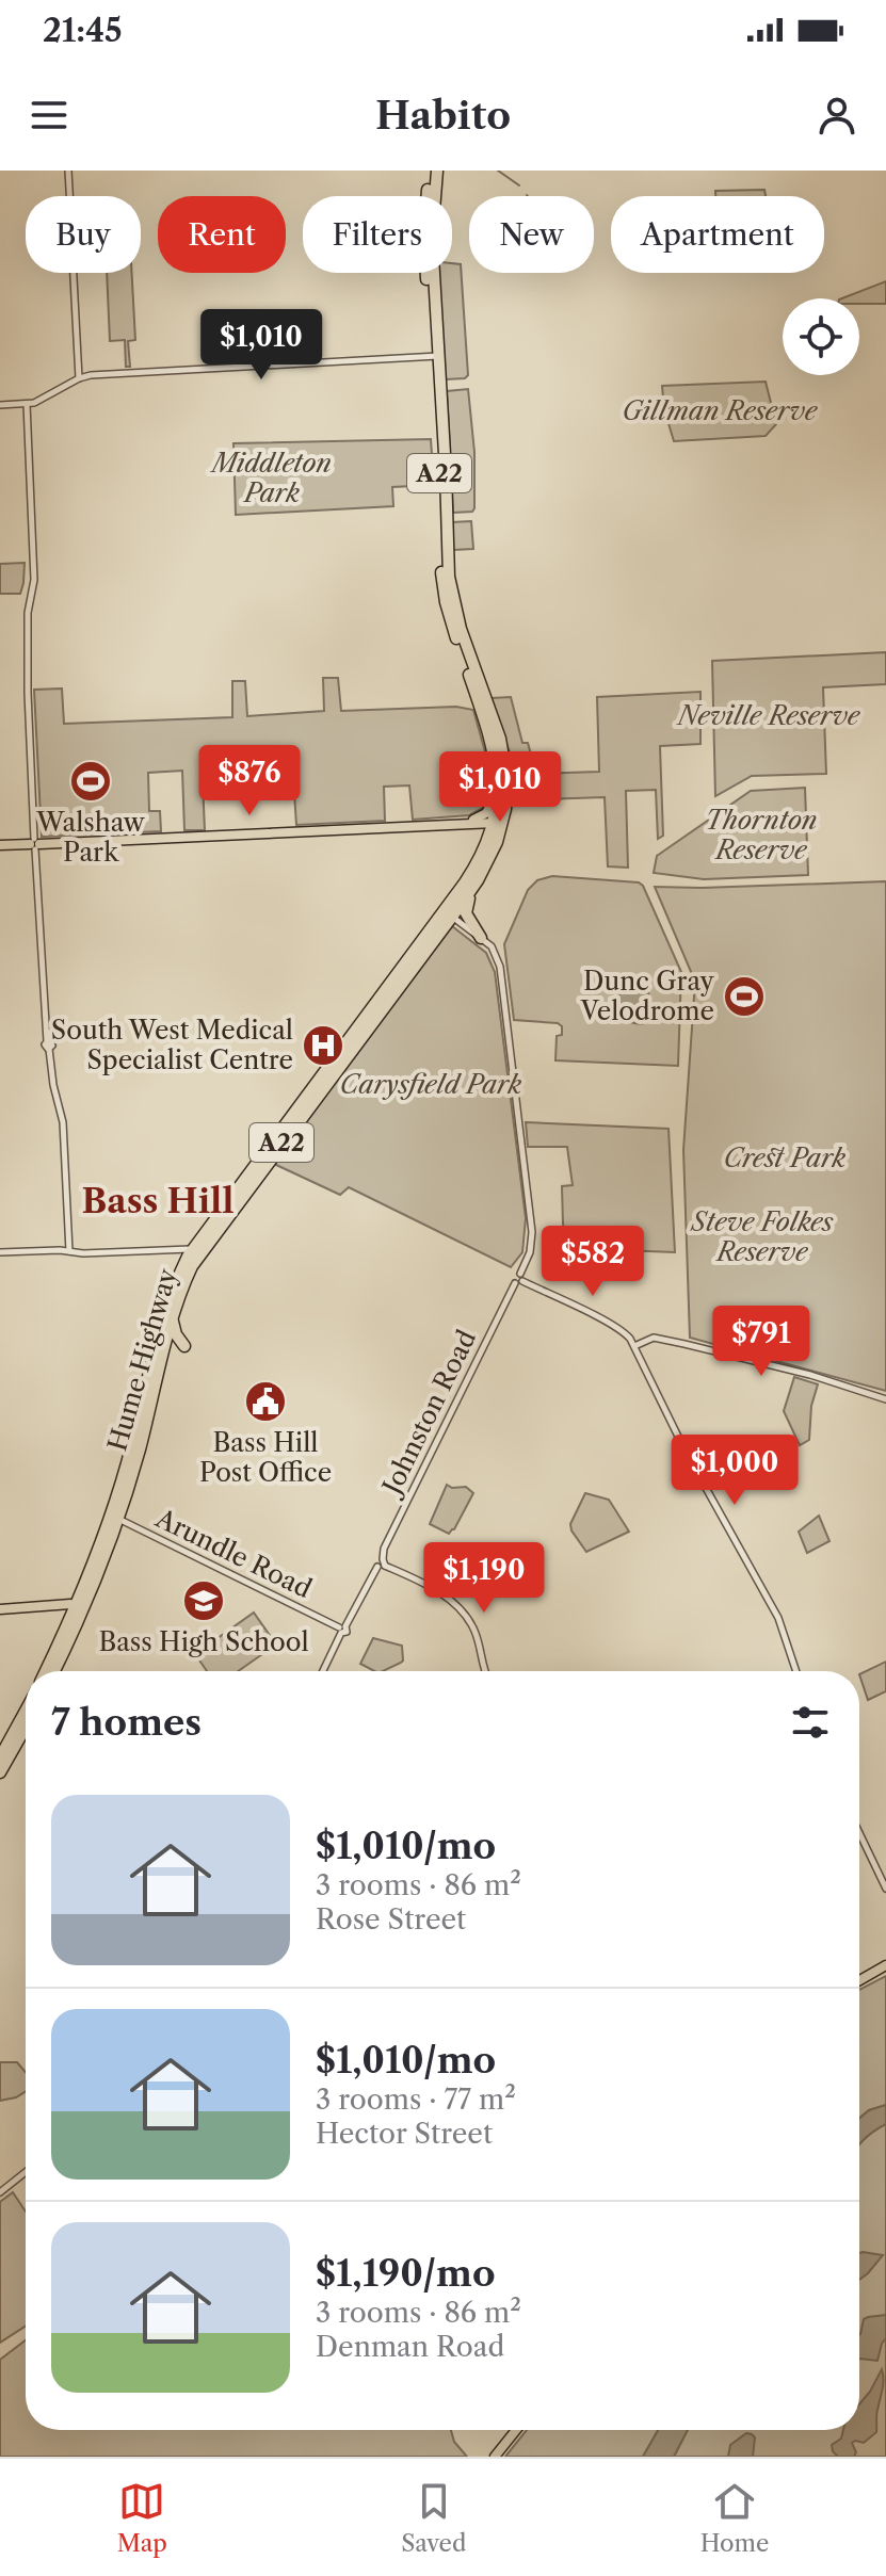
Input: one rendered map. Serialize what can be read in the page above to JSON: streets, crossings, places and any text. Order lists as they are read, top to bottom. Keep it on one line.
{"streets":{"highway":["A22","Hume Highway"],"street":["Johnston Road","Arundle Road"]},"crossings":[["Hume Highway","Johnston Road"],["Hume Highway","Arundle Road"],["Johnston Road","Arundle Road"]],"districts":["Bass Hill"],"parks":["Gillman Reserve","Middleton Park","Neville Reserve","Thornton Reserve","Carysfield Park","Crest Park","Steve Folkes Reserve"],"places":{"sports":["Walshaw Park","Dunc Gray Velodrome"],"hospital":["South West Medical Specialist Centre"],"public building":["Bass Hill Post Office"],"school or university":["Bass High School"]},"page":{"status":"21:45","header":"Habito","chip":["Buy","Rent","Filters","New","Apartment"],"price":["$1,010","$876","$1,010","$582","$791","$1,000","$1,190"],"heading":"7 homes","list":[{"name":"$1,010/mo","note":"3 rooms · 86 m² · Rose Street"},{"name":"$1,010/mo","note":"3 rooms · 77 m² · Hector Street"},{"name":"$1,190/mo","note":"3 rooms · 86 m² · Denman Road"}],"tabs":["Map","Saved","Home"]}}
